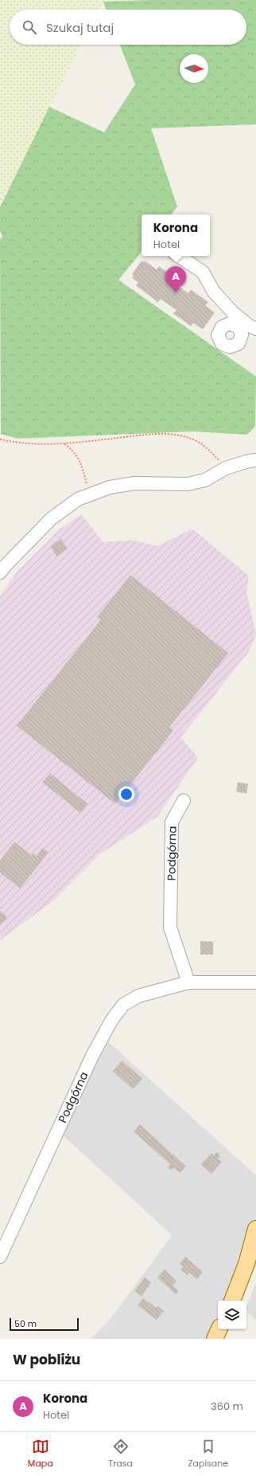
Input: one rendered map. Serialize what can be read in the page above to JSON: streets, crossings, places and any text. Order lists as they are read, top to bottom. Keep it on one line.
{"streets":{"street":["Podgórna"]},"scale_bar":"50 m","north":"right","page":{"search":"Szukaj tutaj","popup":["Korona","Hotel"],"pins":"A","scale":"50 m","heading":"W pobliżu","list":[{"mark":"A","name":"Korona","note":"Hotel","value":"360 m"}],"nav":["Mapa","Trasa","Zapisane"]}}
